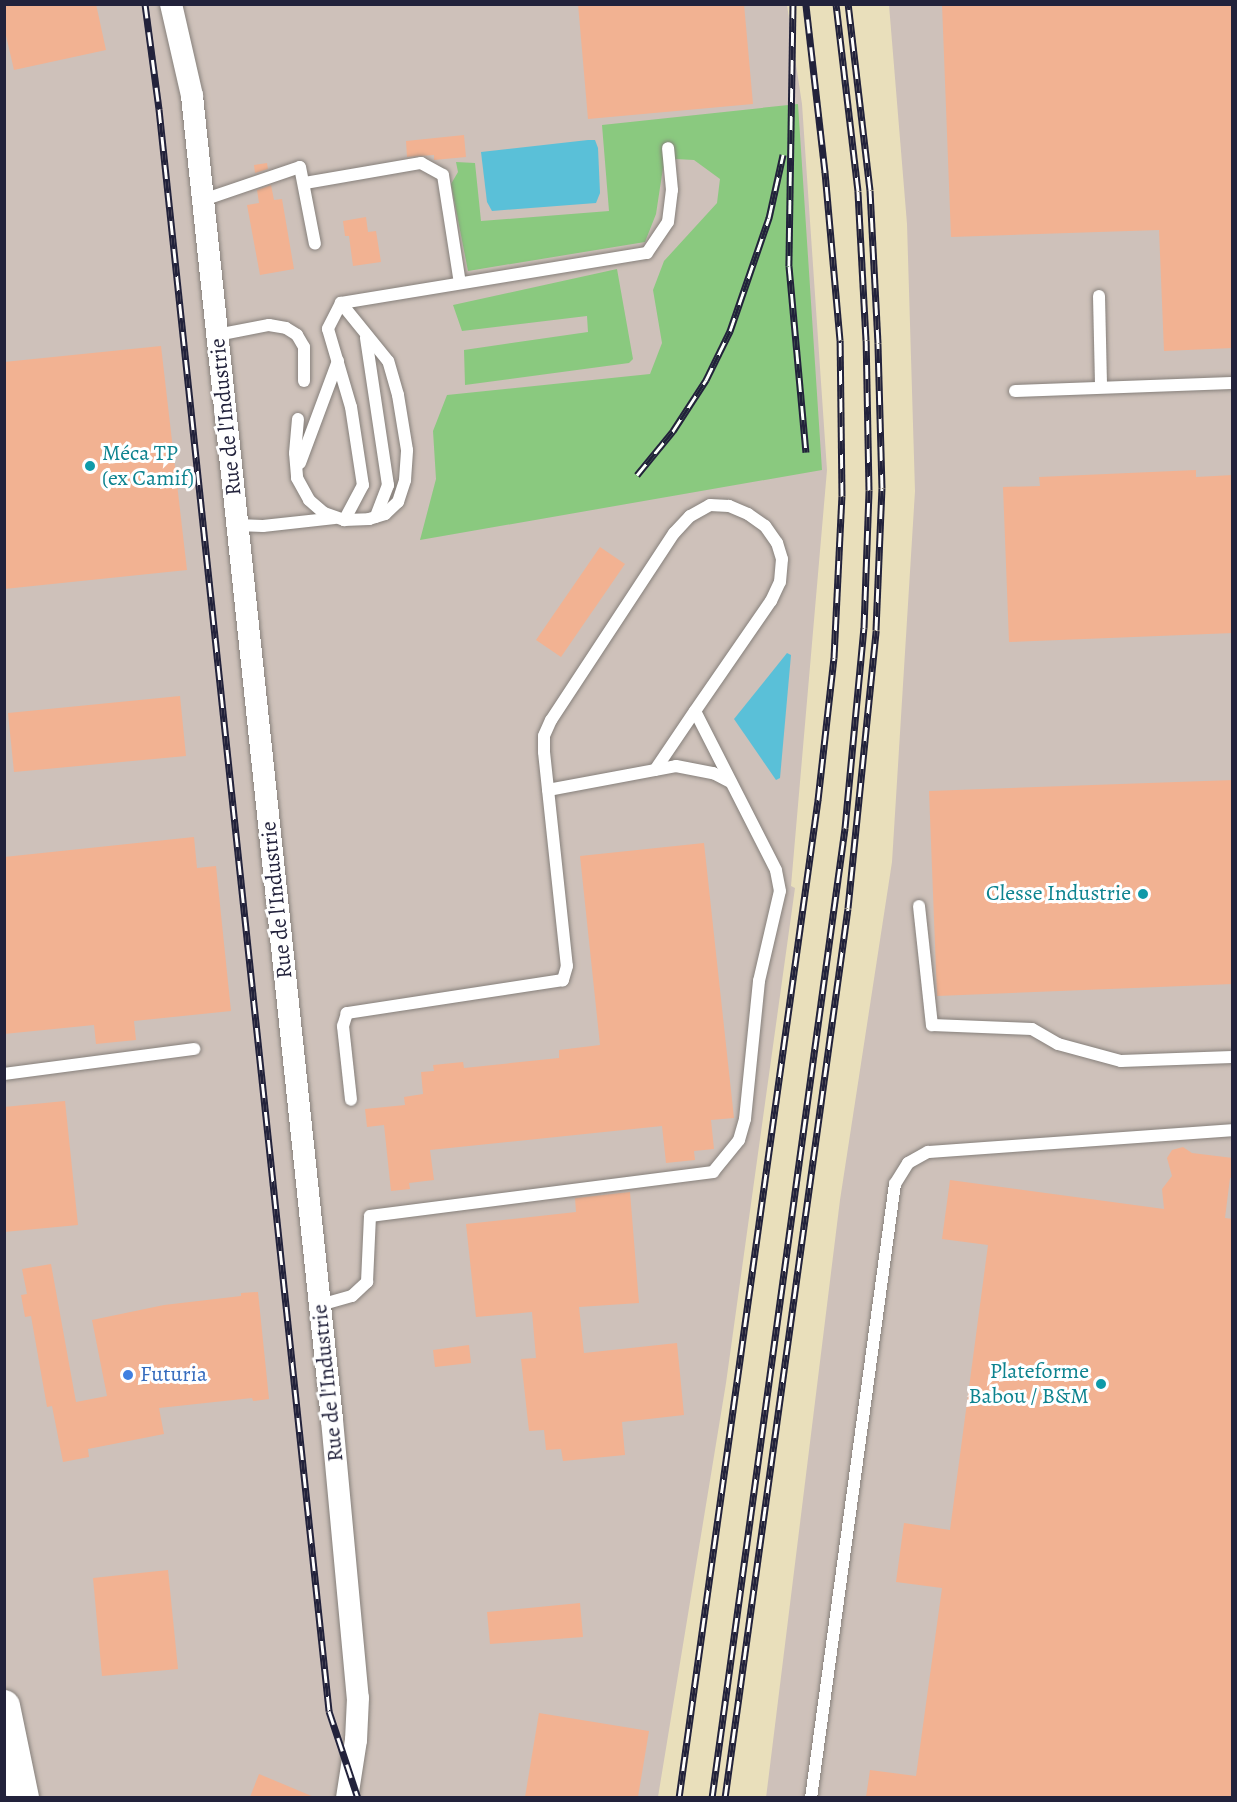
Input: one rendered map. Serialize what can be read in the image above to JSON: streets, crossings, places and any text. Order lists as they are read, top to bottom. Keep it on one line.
{"streets":{"street":["Rue de l'Industrie"]},"places":["Méca TP (ex Camif)","Clesse Industrie","Futuria","Plateforme Babou / B&M"]}
